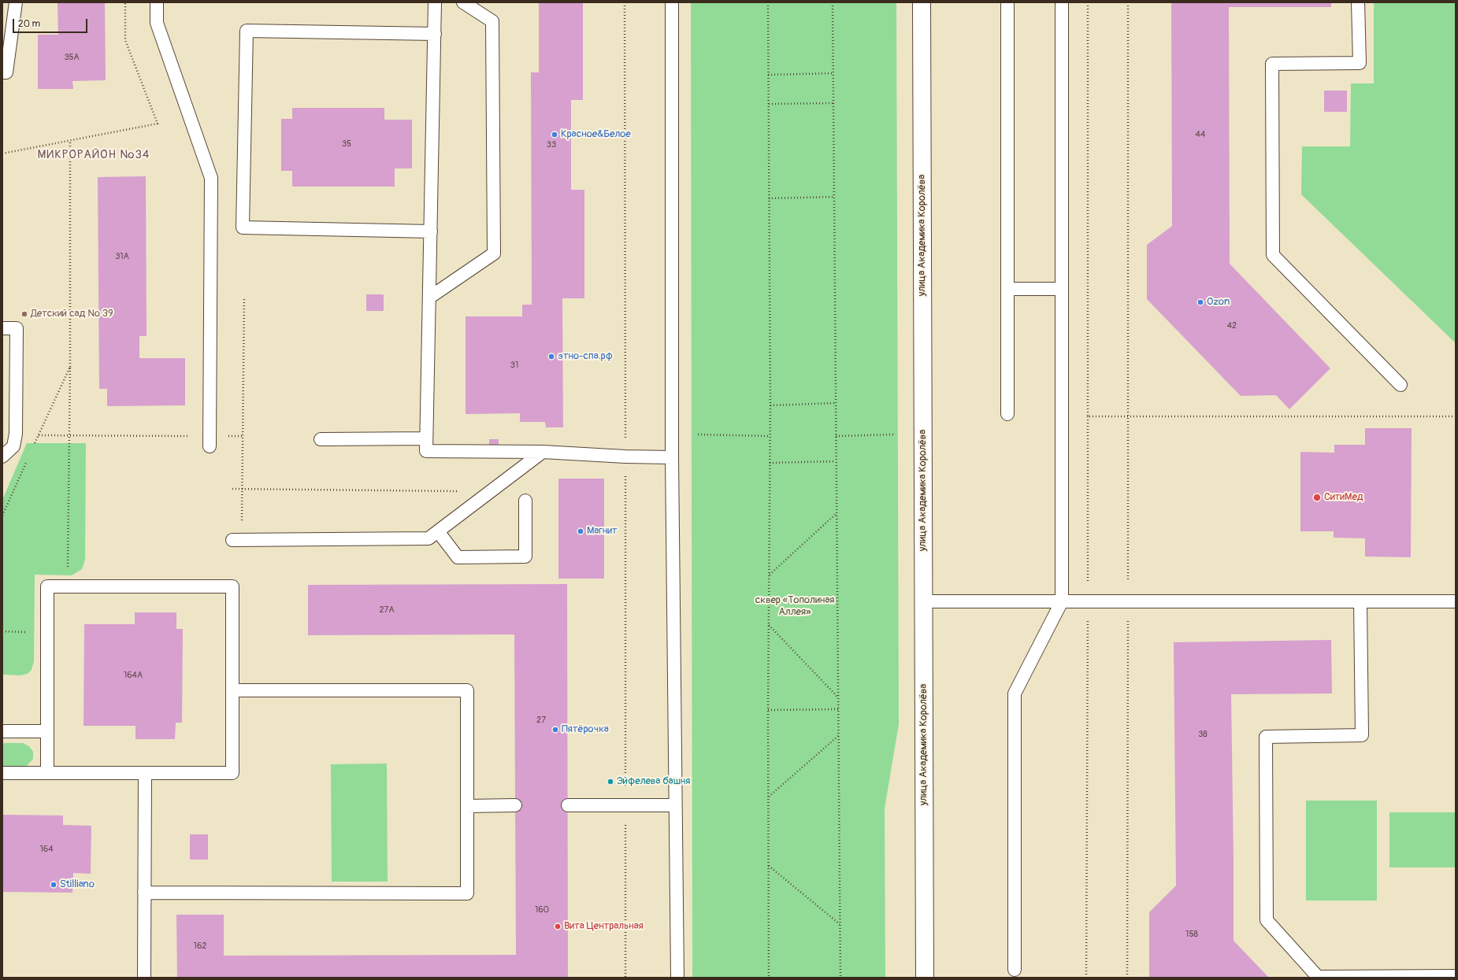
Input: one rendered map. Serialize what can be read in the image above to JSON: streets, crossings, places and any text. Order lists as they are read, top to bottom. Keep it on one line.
{"streets":{"street":["улица Академика Королёва"]},"districts":["МИКРОРАЙОН №34"],"parks":["сквер «Тополиная Аллея»"],"places":["Красное&Белое","Ozon","Детский сад № 39","этно-спа.рф","СитиМед","Магнит","Пятёрочка","Эйфелева башня","Stilliano","Вита Центральная"],"house_numbers":["35А","44","35","33","31А","42","31","27А","164А","27","38","164","160","158","162"],"scale_bar":"20 m"}
